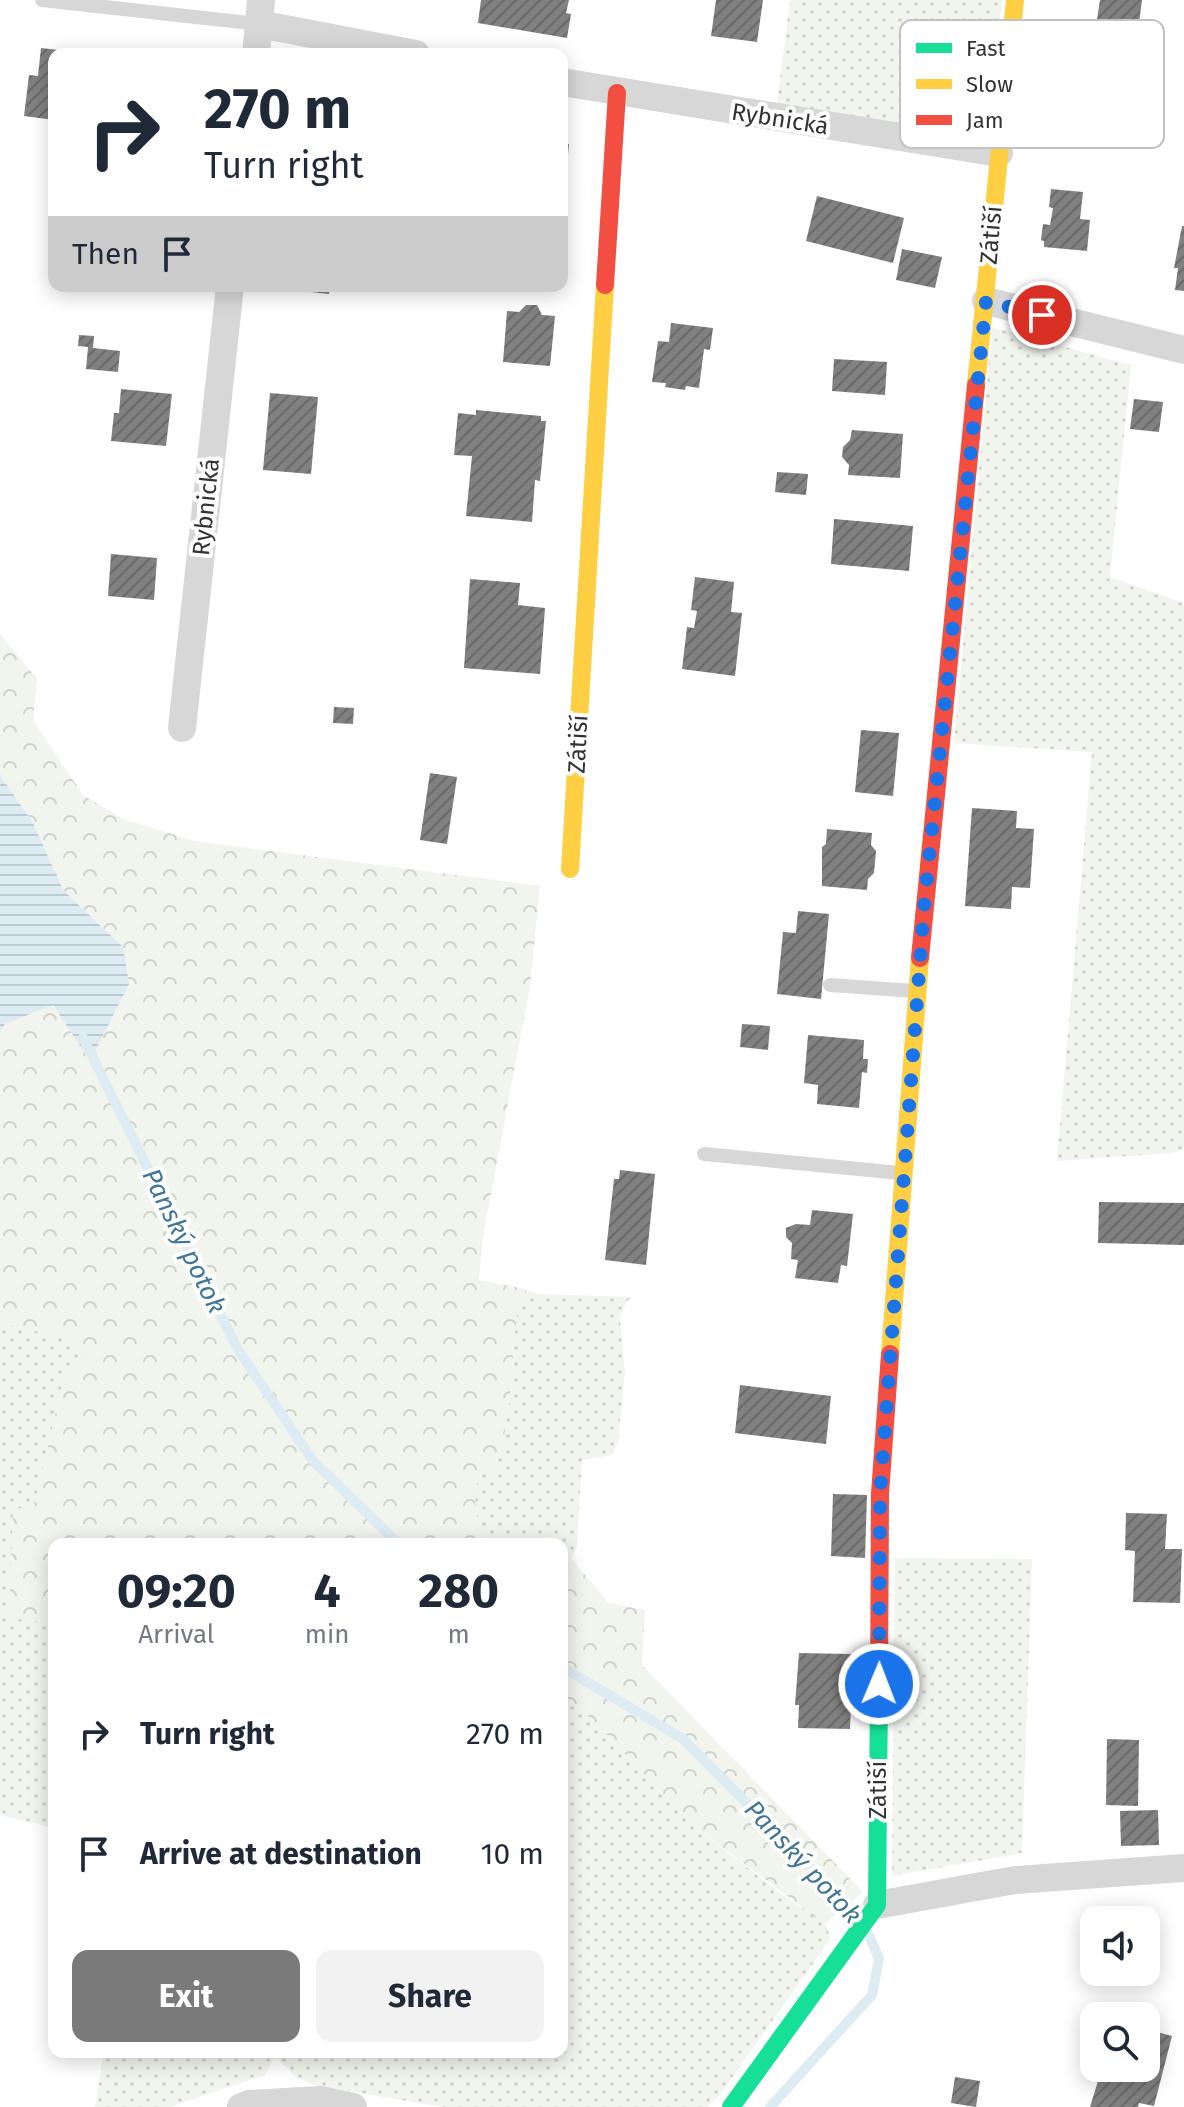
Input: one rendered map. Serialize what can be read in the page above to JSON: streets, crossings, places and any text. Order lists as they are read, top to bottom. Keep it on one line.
{"streets":{"street":["Rybnická","Zátiší"]},"crossings":[["Rybnická","Zátiší"]],"water":["Panský potok"],"legend":["Fast","Slow","Jam"],"page":{"turn":["270 m","Turn right"],"then":"Then","eta":["09:20","Arrival","4","min","280","m"],"list":[{"name":"Turn right","value":"270 m"},{"name":"Arrive at destination","value":"10 m"}],"buttons":["Exit","Share"]}}
